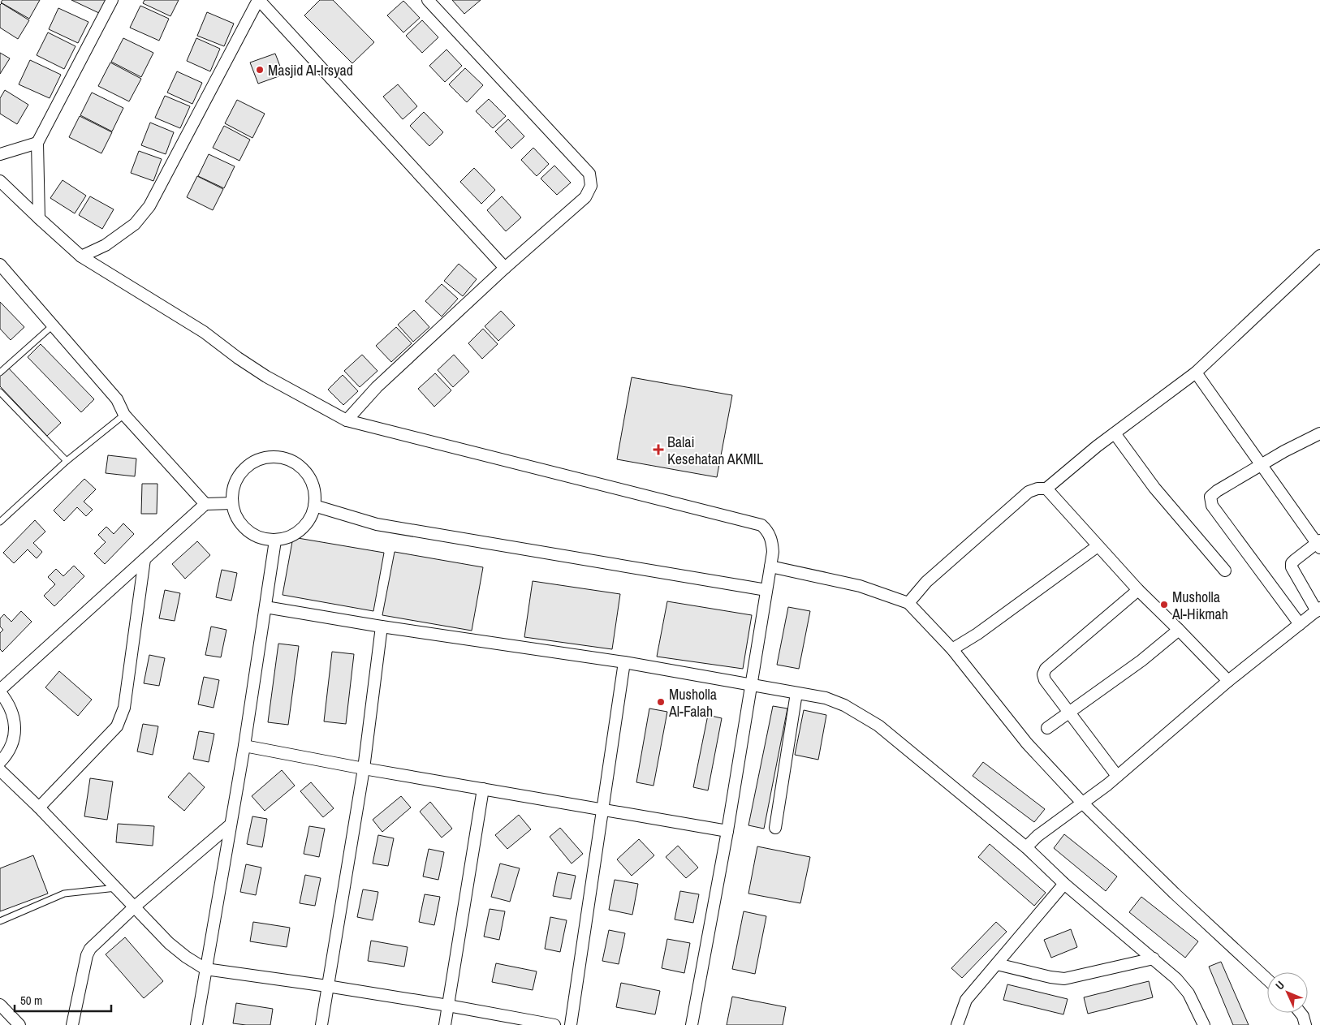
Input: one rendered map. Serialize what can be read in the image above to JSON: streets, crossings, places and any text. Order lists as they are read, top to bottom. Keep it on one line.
{"places":{"other":["Masjid Al-Irsyad","Musholla Al-Hikmah","Musholla Al-Falah"],"health":["Balai Kesehatan AKMIL"]},"scale_bar":"50 m","north":"top left"}
